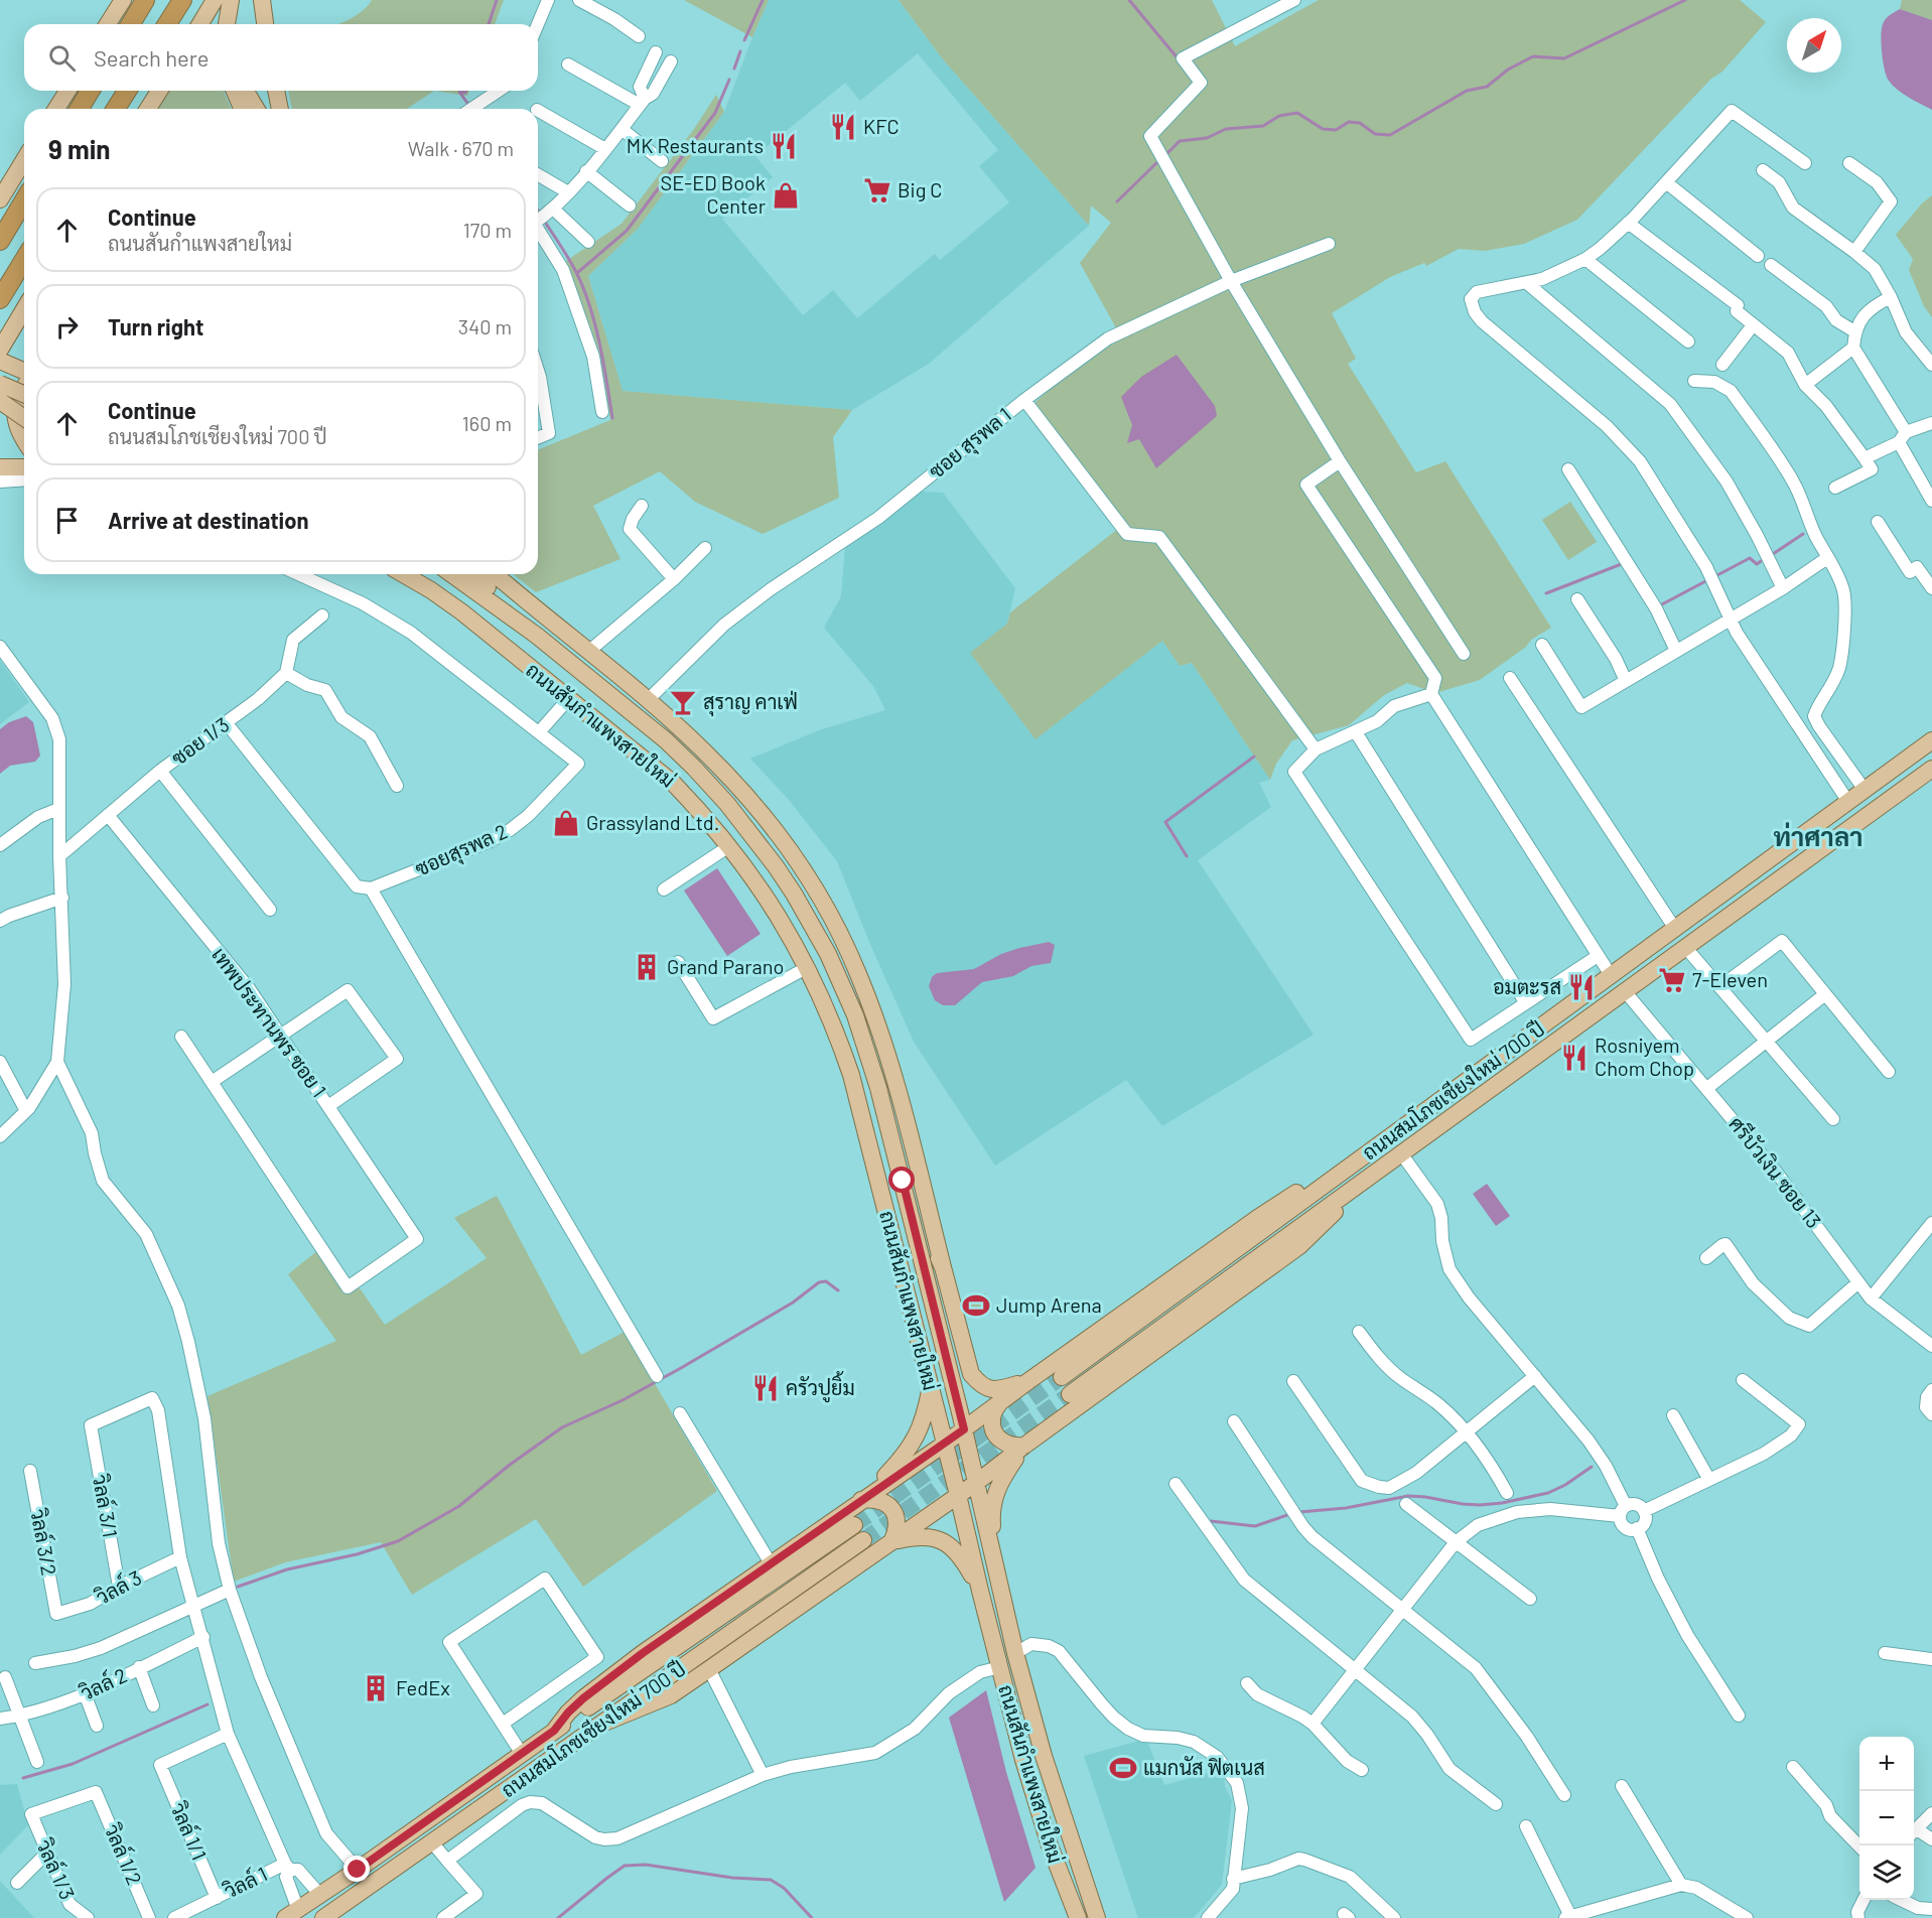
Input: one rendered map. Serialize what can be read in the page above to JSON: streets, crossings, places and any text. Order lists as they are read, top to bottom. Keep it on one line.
{"streets":{"main road":["ถนนสันกำแพงสายใหม่","ถนนสมโภชเชียงใหม่ 700 ปี"],"street":["ซอย สุรพล 1","ซอย 1/3","ซอยสุรพล 2","เทพประทานพร ซอย 1","ศรีบัวเงิน ซอย 13","วิลล์ 3/1","วิลล์ 3/2","วิลล์ 3","วิลล์ 2","วิลล์ 1/1","วิลล์ 1/2","วิลล์ 1/3","วิลล์ 1"]},"crossings":[["ซอย 1/3","เทพประทานพร ซอย 1"],["ถนนสมโภชเชียงใหม่ 700 ปี","ศรีบัวเงิน ซอย 13"],["วิลล์ 3/1","วิลล์ 3"],["วิลล์ 3/2","วิลล์ 3"],["วิลล์ 1/1","วิลล์ 1"],["วิลล์ 1/2","วิลล์ 1/3"]],"districts":["ท่าศาลา"],"places":{"restaurant":["KFC","MK Restaurants","อมตะรส","Rosniyem Chom Chop","ครัวปูยิ้ม"],"supermarket":["Big C","7-Eleven"],"shop":["SE-ED Book Center","Grassyland Ltd."],"bar":["สุราญ คาเฟ่"],"building":["Grand Parano","FedEx"],"sports":["Jump Arena","แมกนัส ฟิตเนส"]},"north":"top right","page":{"search":"Search here","heading":["9 min","Walk · 670 m"],"list":[["Continue","ถนนสันกำแพงสายใหม่","170 m"],["Turn right","340 m"],["Continue","ถนนสมโภชเชียงใหม่ 700 ปี","160 m"],"Arrive at destination"],"map_buttons":["+","−"]}}
